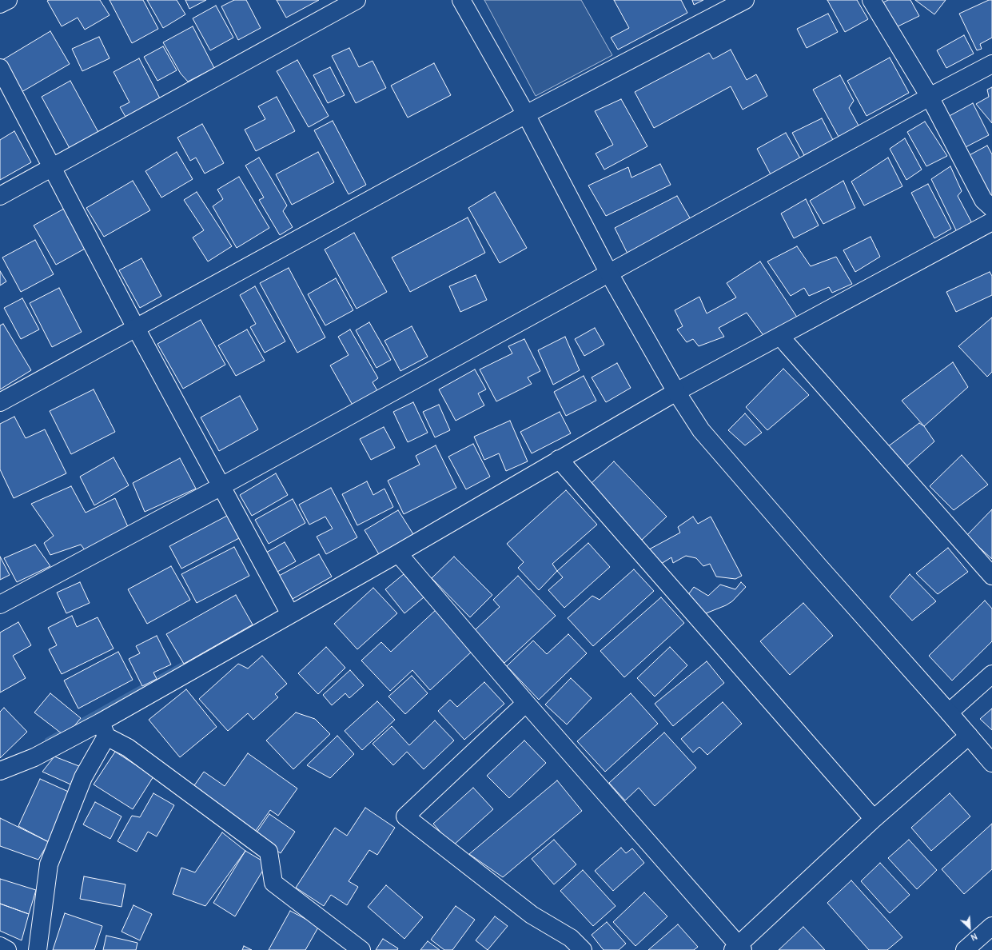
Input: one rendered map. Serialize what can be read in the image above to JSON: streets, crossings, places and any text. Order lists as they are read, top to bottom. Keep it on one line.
{"north":"bottom right"}
